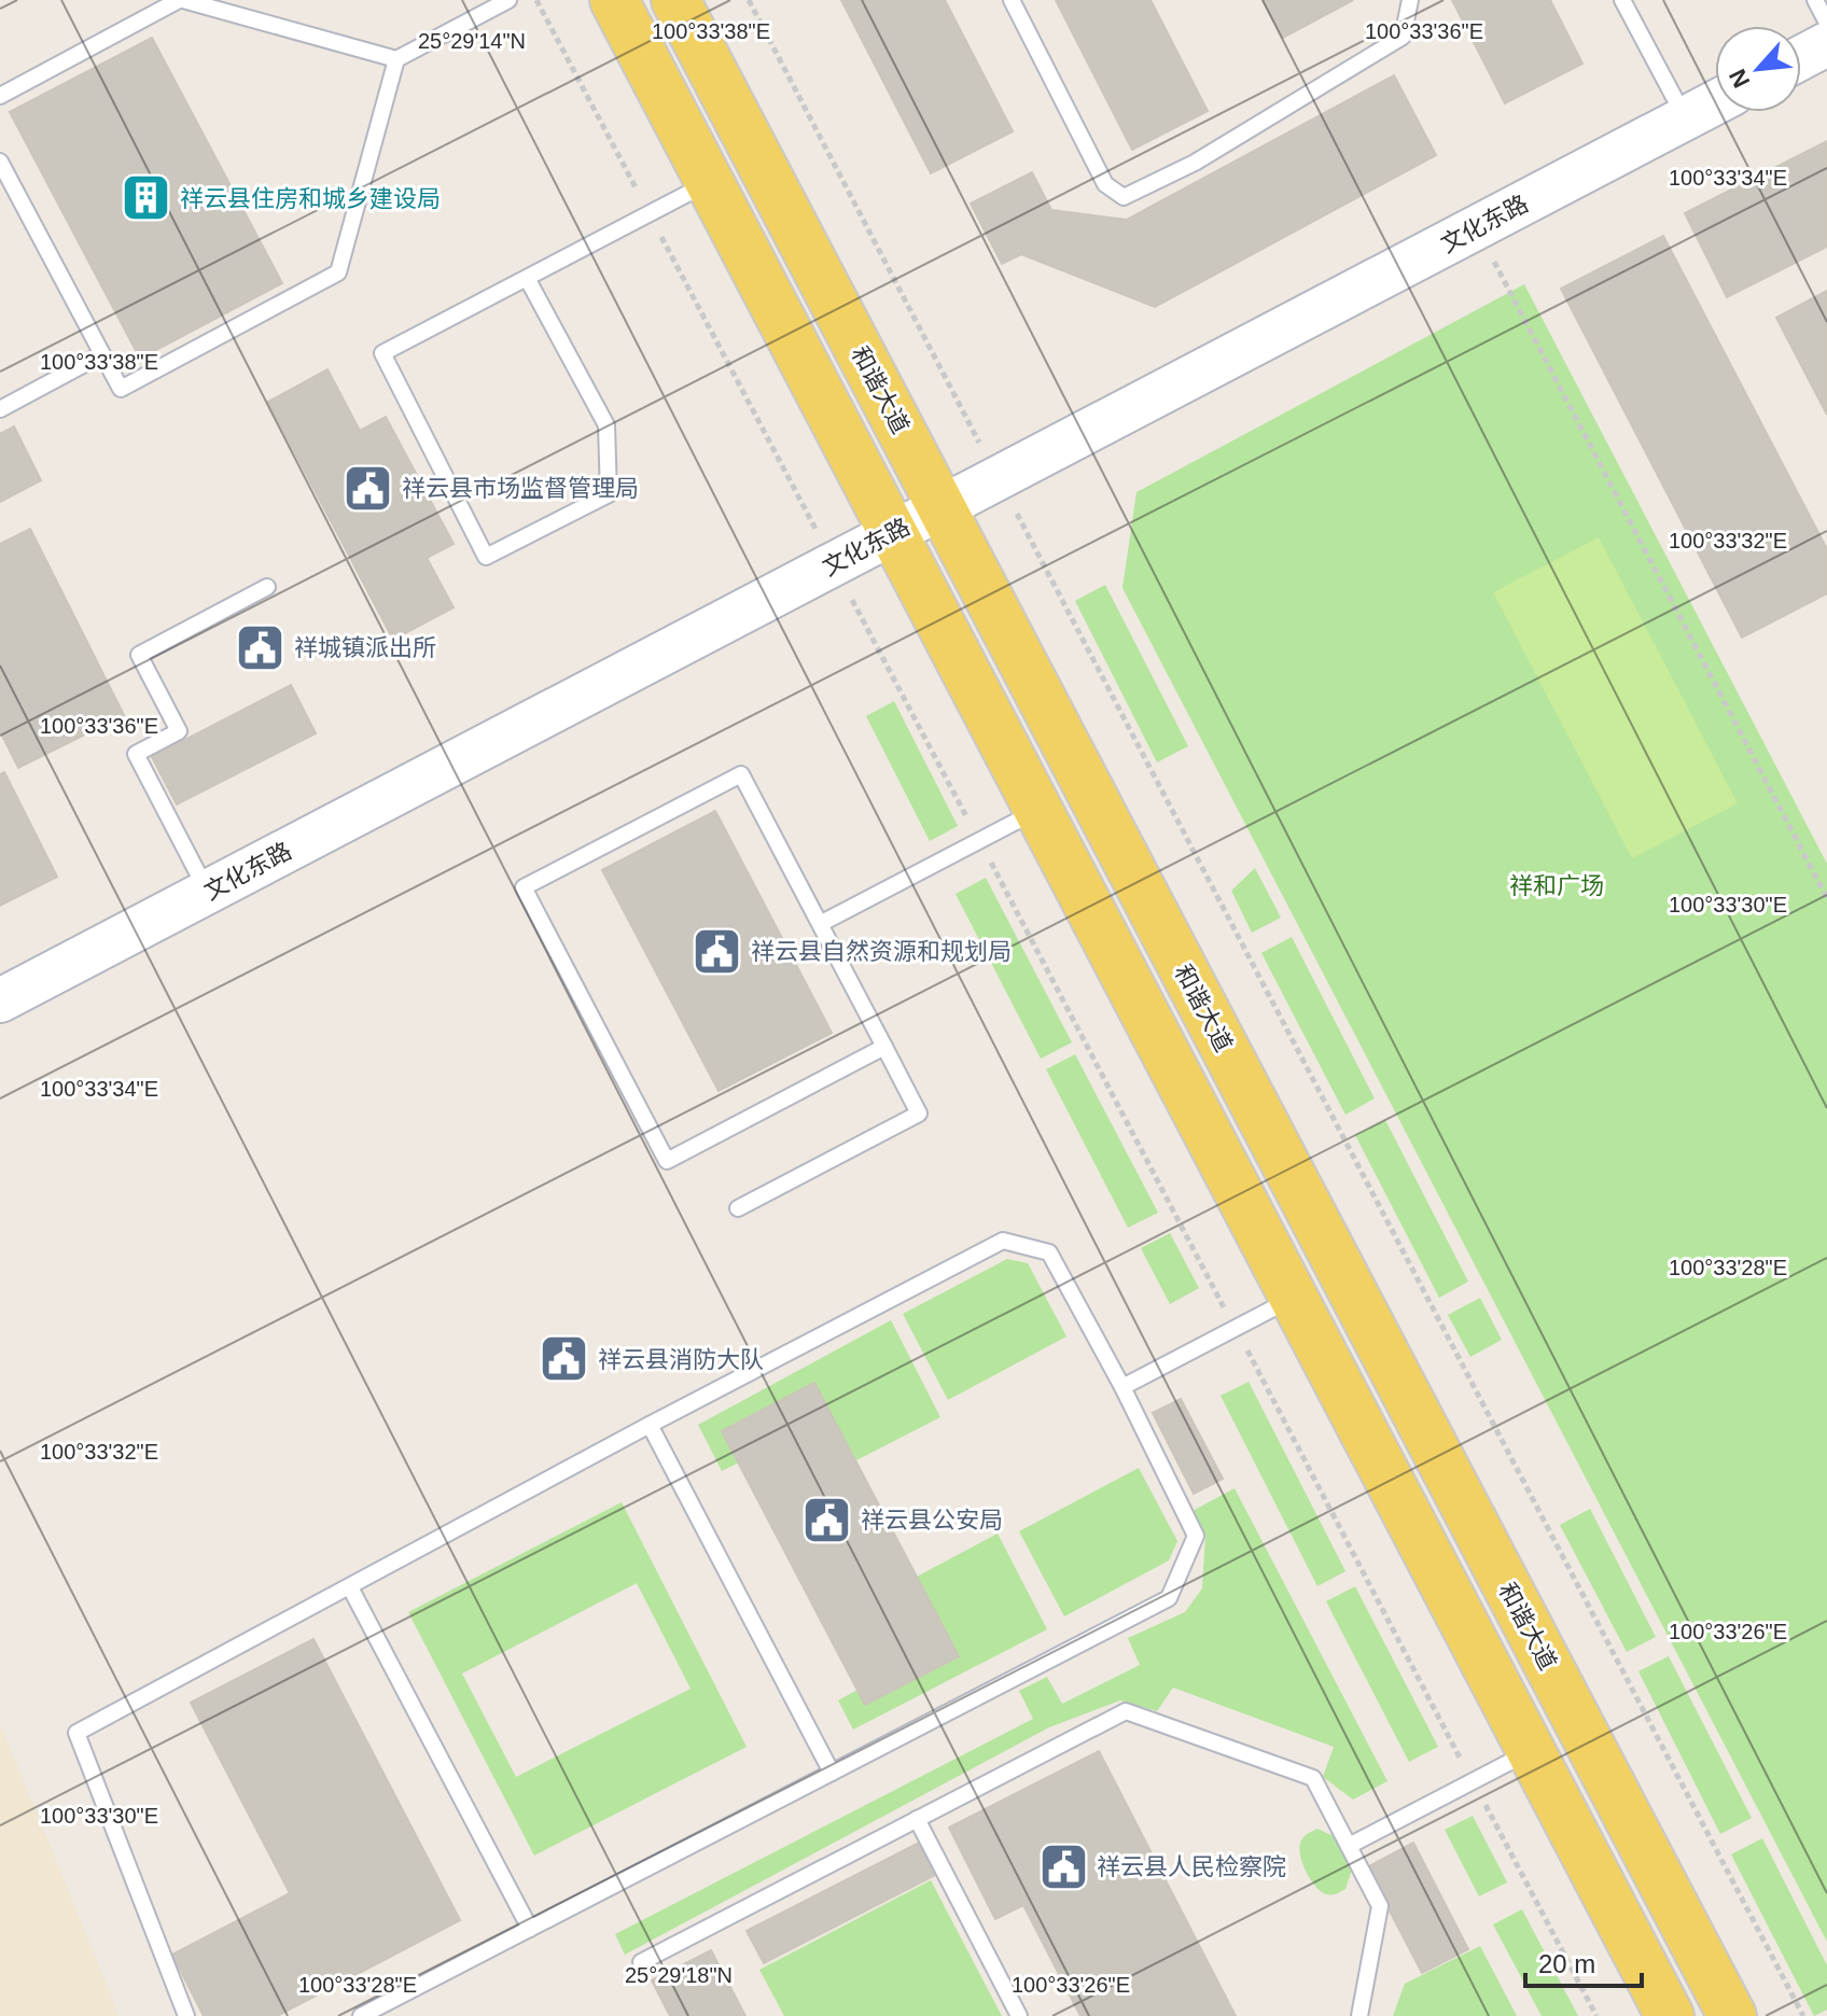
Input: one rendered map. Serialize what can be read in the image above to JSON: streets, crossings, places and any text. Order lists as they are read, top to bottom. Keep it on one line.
{"streets":{"main road":["和谐大道"],"street":["文化东路"]},"crossings":[["文化东路","和谐大道"]],"parks":["祥和广场"],"places":{"building":["祥云县住房和城乡建设局"],"public building":["祥云县市场监督管理局","祥城镇派出所","祥云县自然资源和规划局","祥云县消防大队","祥云县公安局","祥云县人民检察院"]},"scale_bar":"20 m","north":"bottom left","coordinates":["100°33'38\"E","100°33'36\"E","25°29'14\"N","100°33'34\"E","100°33'32\"E","100°33'30\"E","100°33'28\"E","100°33'26\"E","25°29'18\"N"]}
